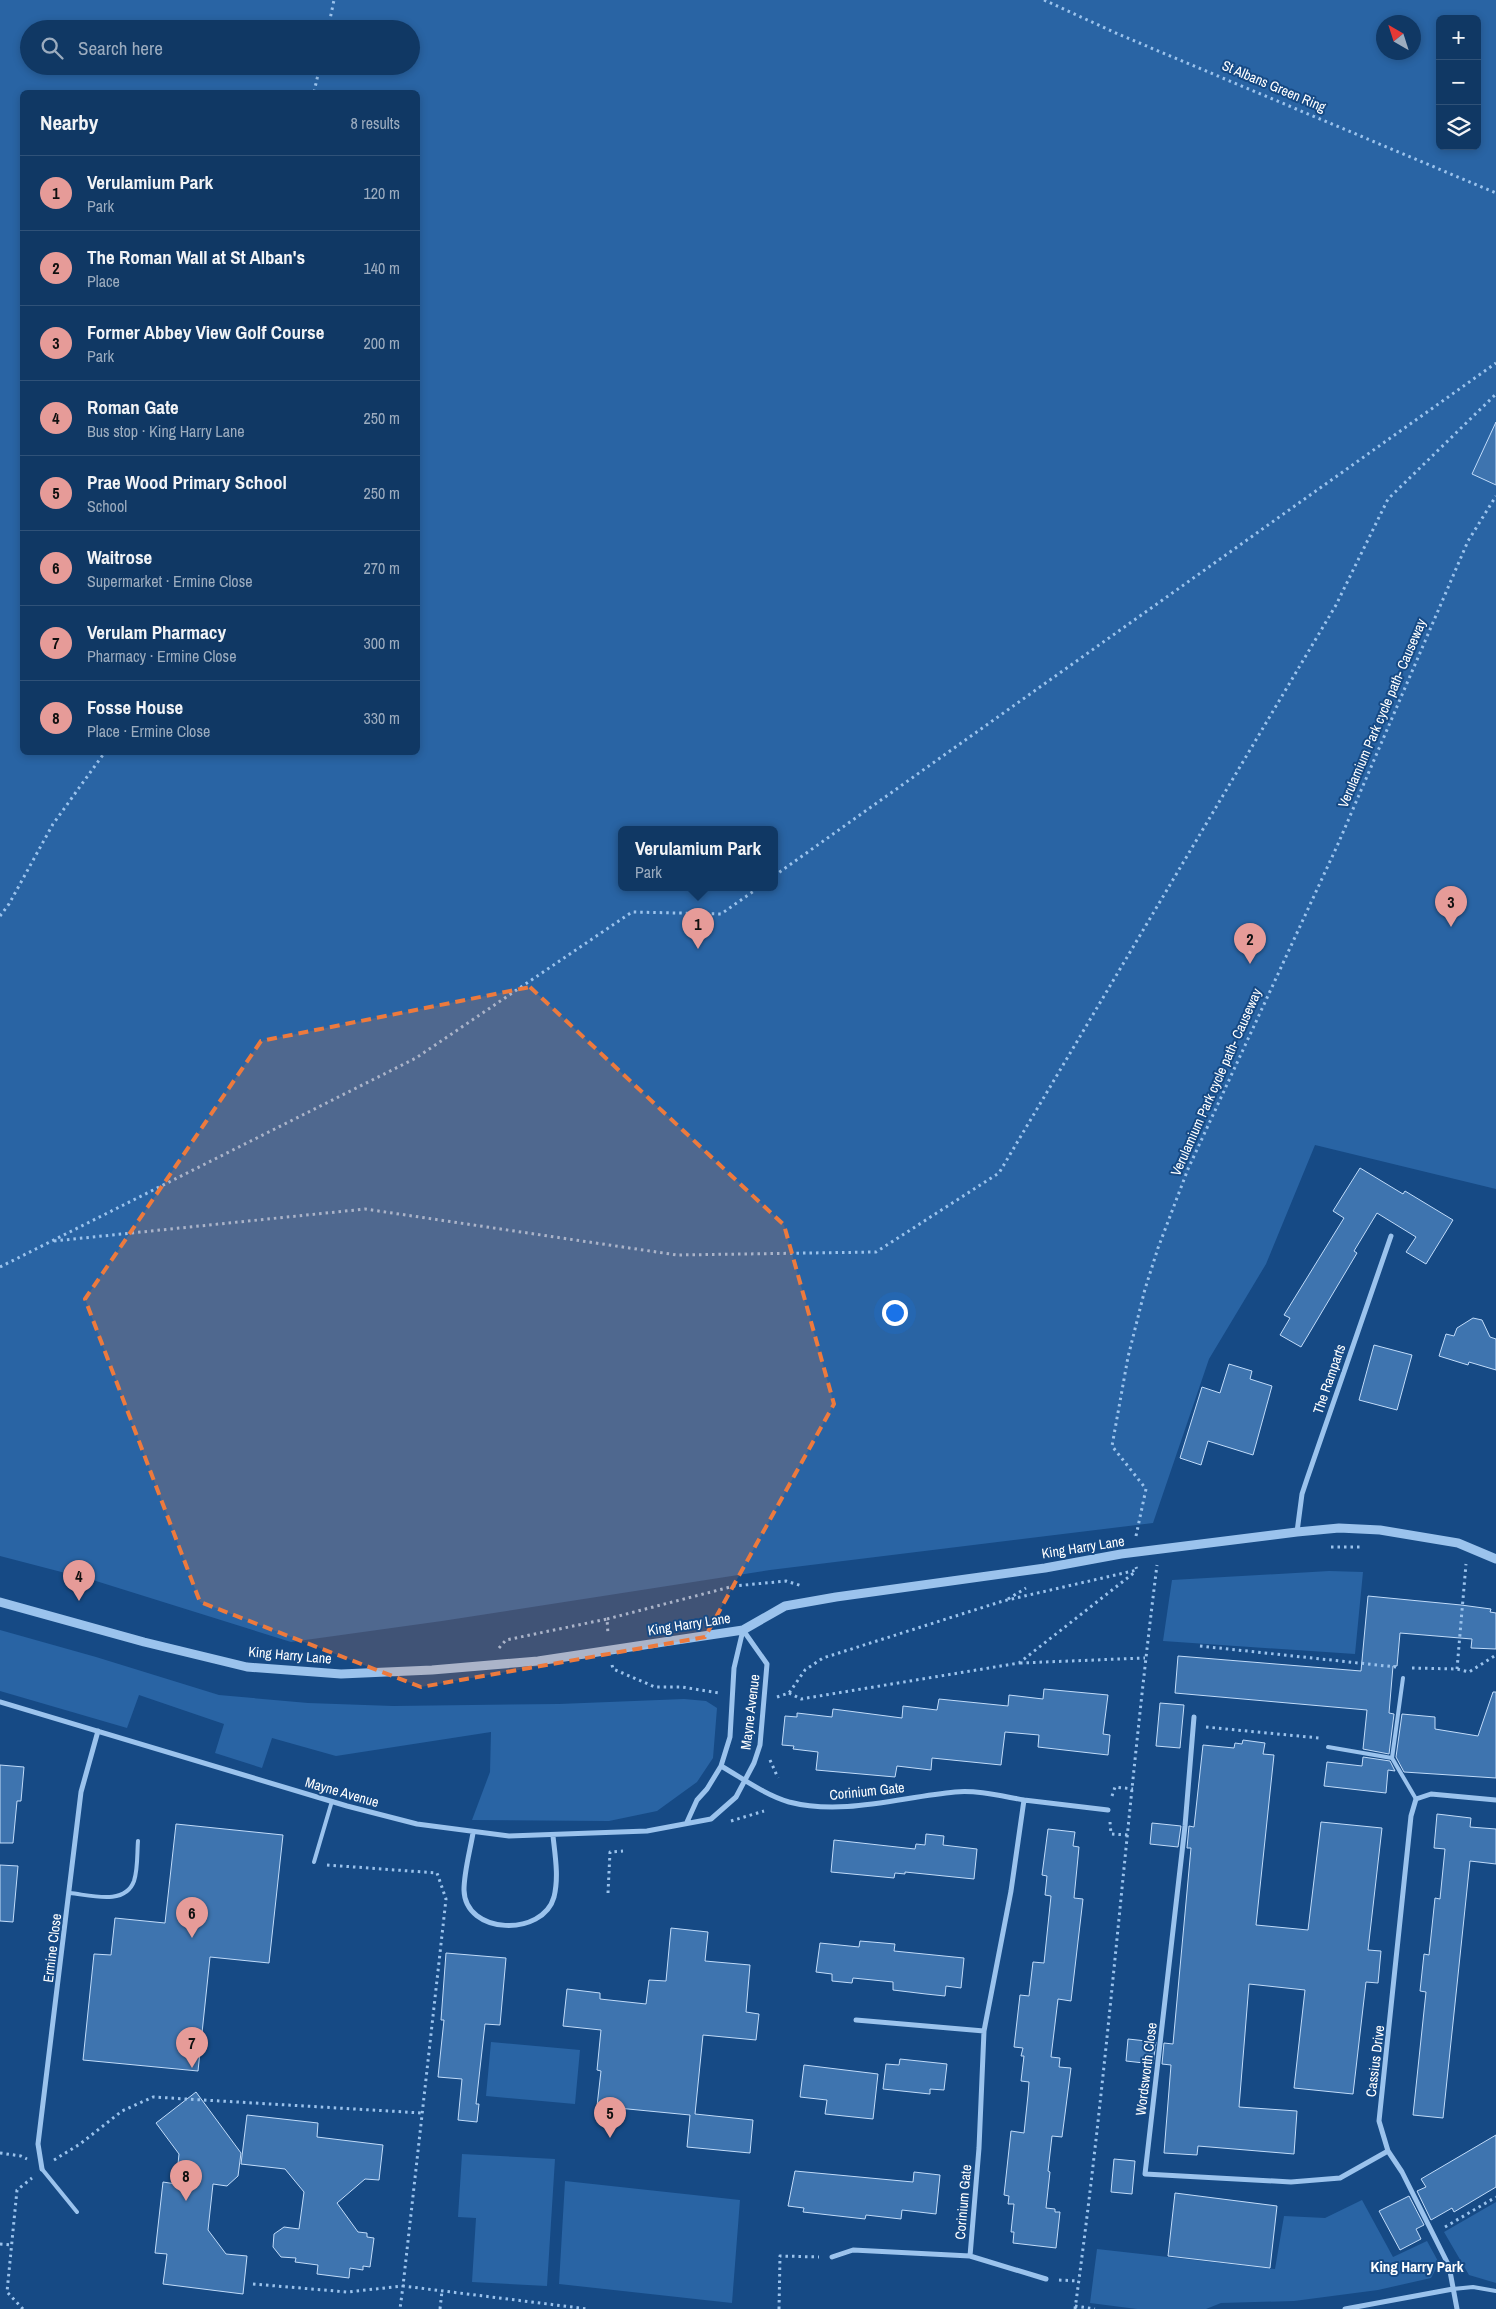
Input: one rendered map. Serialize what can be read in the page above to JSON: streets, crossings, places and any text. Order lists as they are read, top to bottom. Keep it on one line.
{"streets":{"street":["The Ramparts","King Harry Lane","Mayne Avenue","Corinium Gate","Ermine Close","Cassius Drive","Wordsworth Close"],"path":["St Albans Green Ring","Verulamium Park cycle path- Causeway"]},"crossings":[["Verulamium Park cycle path- Causeway","King Harry Lane"],["The Ramparts","King Harry Lane"],["King Harry Lane","Mayne Avenue"],["Mayne Avenue","Corinium Gate"],["Mayne Avenue","Ermine Close"],["Cassius Drive","Wordsworth Close"]],"districts":["King Harry Park"],"north":"top left","page":{"map_buttons":["+","−"],"search":"Search here","heading":["Nearby","8 results"],"list":[{"mark":"1","name":"Verulamium Park","note":"Park","value":"120 m"},{"mark":"2","name":"The Roman Wall at St Alban's","note":"Place","value":"140 m"},{"mark":"3","name":"Former Abbey View Golf Course","note":"Park","value":"200 m"},{"mark":"4","name":"Roman Gate","note":"Bus stop · King Harry Lane","value":"250 m"},{"mark":"5","name":"Prae Wood Primary School","note":"School","value":"250 m"},{"mark":"6","name":"Waitrose","note":"Supermarket · Ermine Close","value":"270 m"},{"mark":"7","name":"Verulam Pharmacy","note":"Pharmacy · Ermine Close","value":"300 m"},{"mark":"8","name":"Fosse House","note":"Place · Ermine Close","value":"330 m"}],"popup":["Verulamium Park","Park"],"pins":["3","1","2","4","6","7","5","8"]}}
